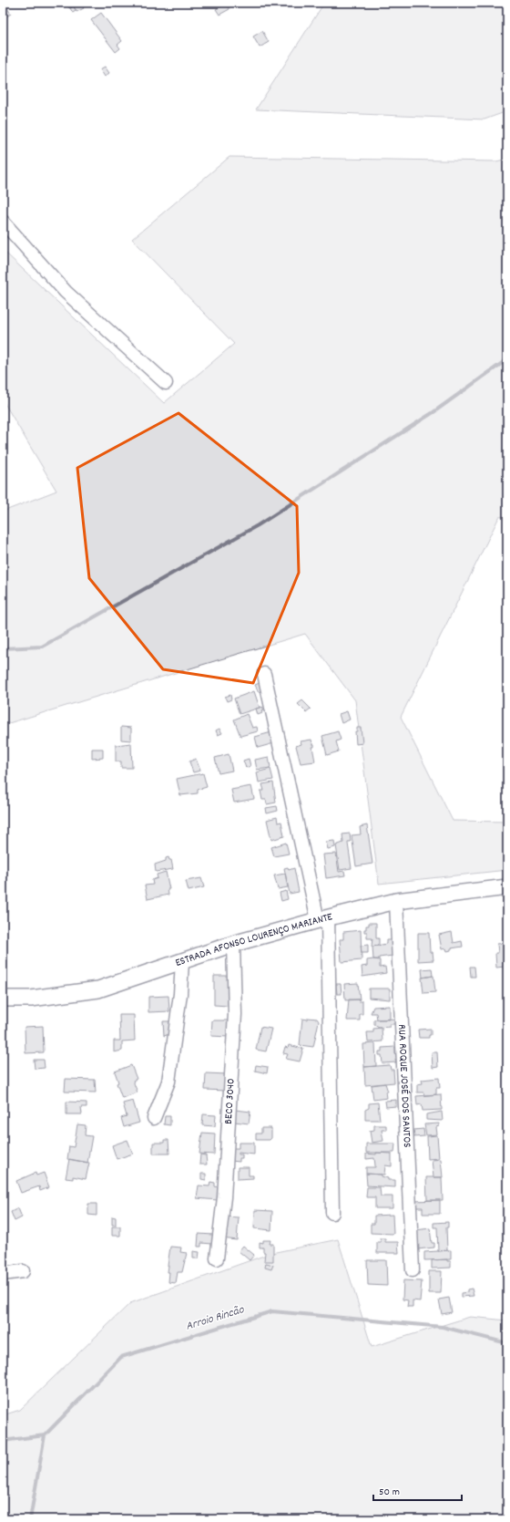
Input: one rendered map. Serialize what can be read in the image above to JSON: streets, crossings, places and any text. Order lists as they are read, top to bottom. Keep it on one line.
{"streets":{"main road":["ESTRADA AFONSO LOURENÇO MARIANTE"],"street":["RUA ROQUE JOSÉ DOS SANTOS","BECO 3040"]},"crossings":[["ESTRADA AFONSO LOURENÇO MARIANTE","RUA ROQUE JOSÉ DOS SANTOS"],["ESTRADA AFONSO LOURENÇO MARIANTE","BECO 3040"]],"water":["Arroio Rincão"],"scale_bar":"50 m"}
